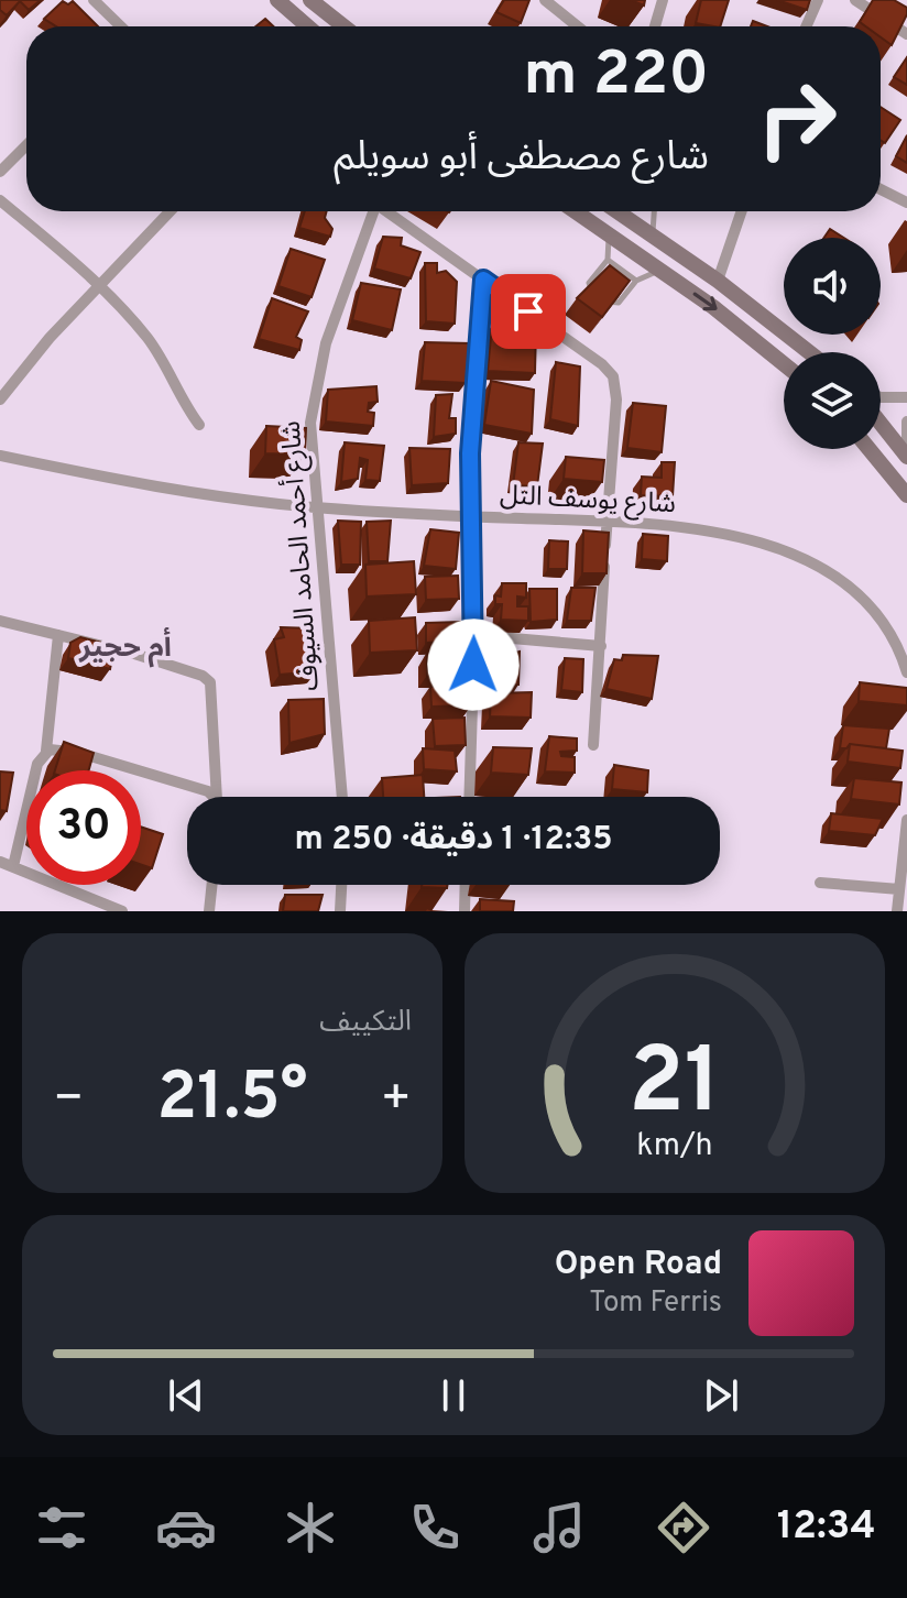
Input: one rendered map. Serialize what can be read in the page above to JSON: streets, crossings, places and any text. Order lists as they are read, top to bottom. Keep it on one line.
{"streets":{"street":["شارع يوسف التل","شارع أحمد الحامد السيوف"]},"crossings":[["شارع يوسف التل","شارع أحمد الحامد السيوف"]],"districts":["أم حجير"],"page":{"turn":["220 m","شارع مصطفى أبو سويلم"],"limit":"30","trip":"12:35 · 1 دقيقة · 250 m","tile":"التكييف","heat":["−","21.5°","+"],"song":["Open Road","Tom Ferris"],"tabs":"12:34","gauge":["21","km/h"]}}
